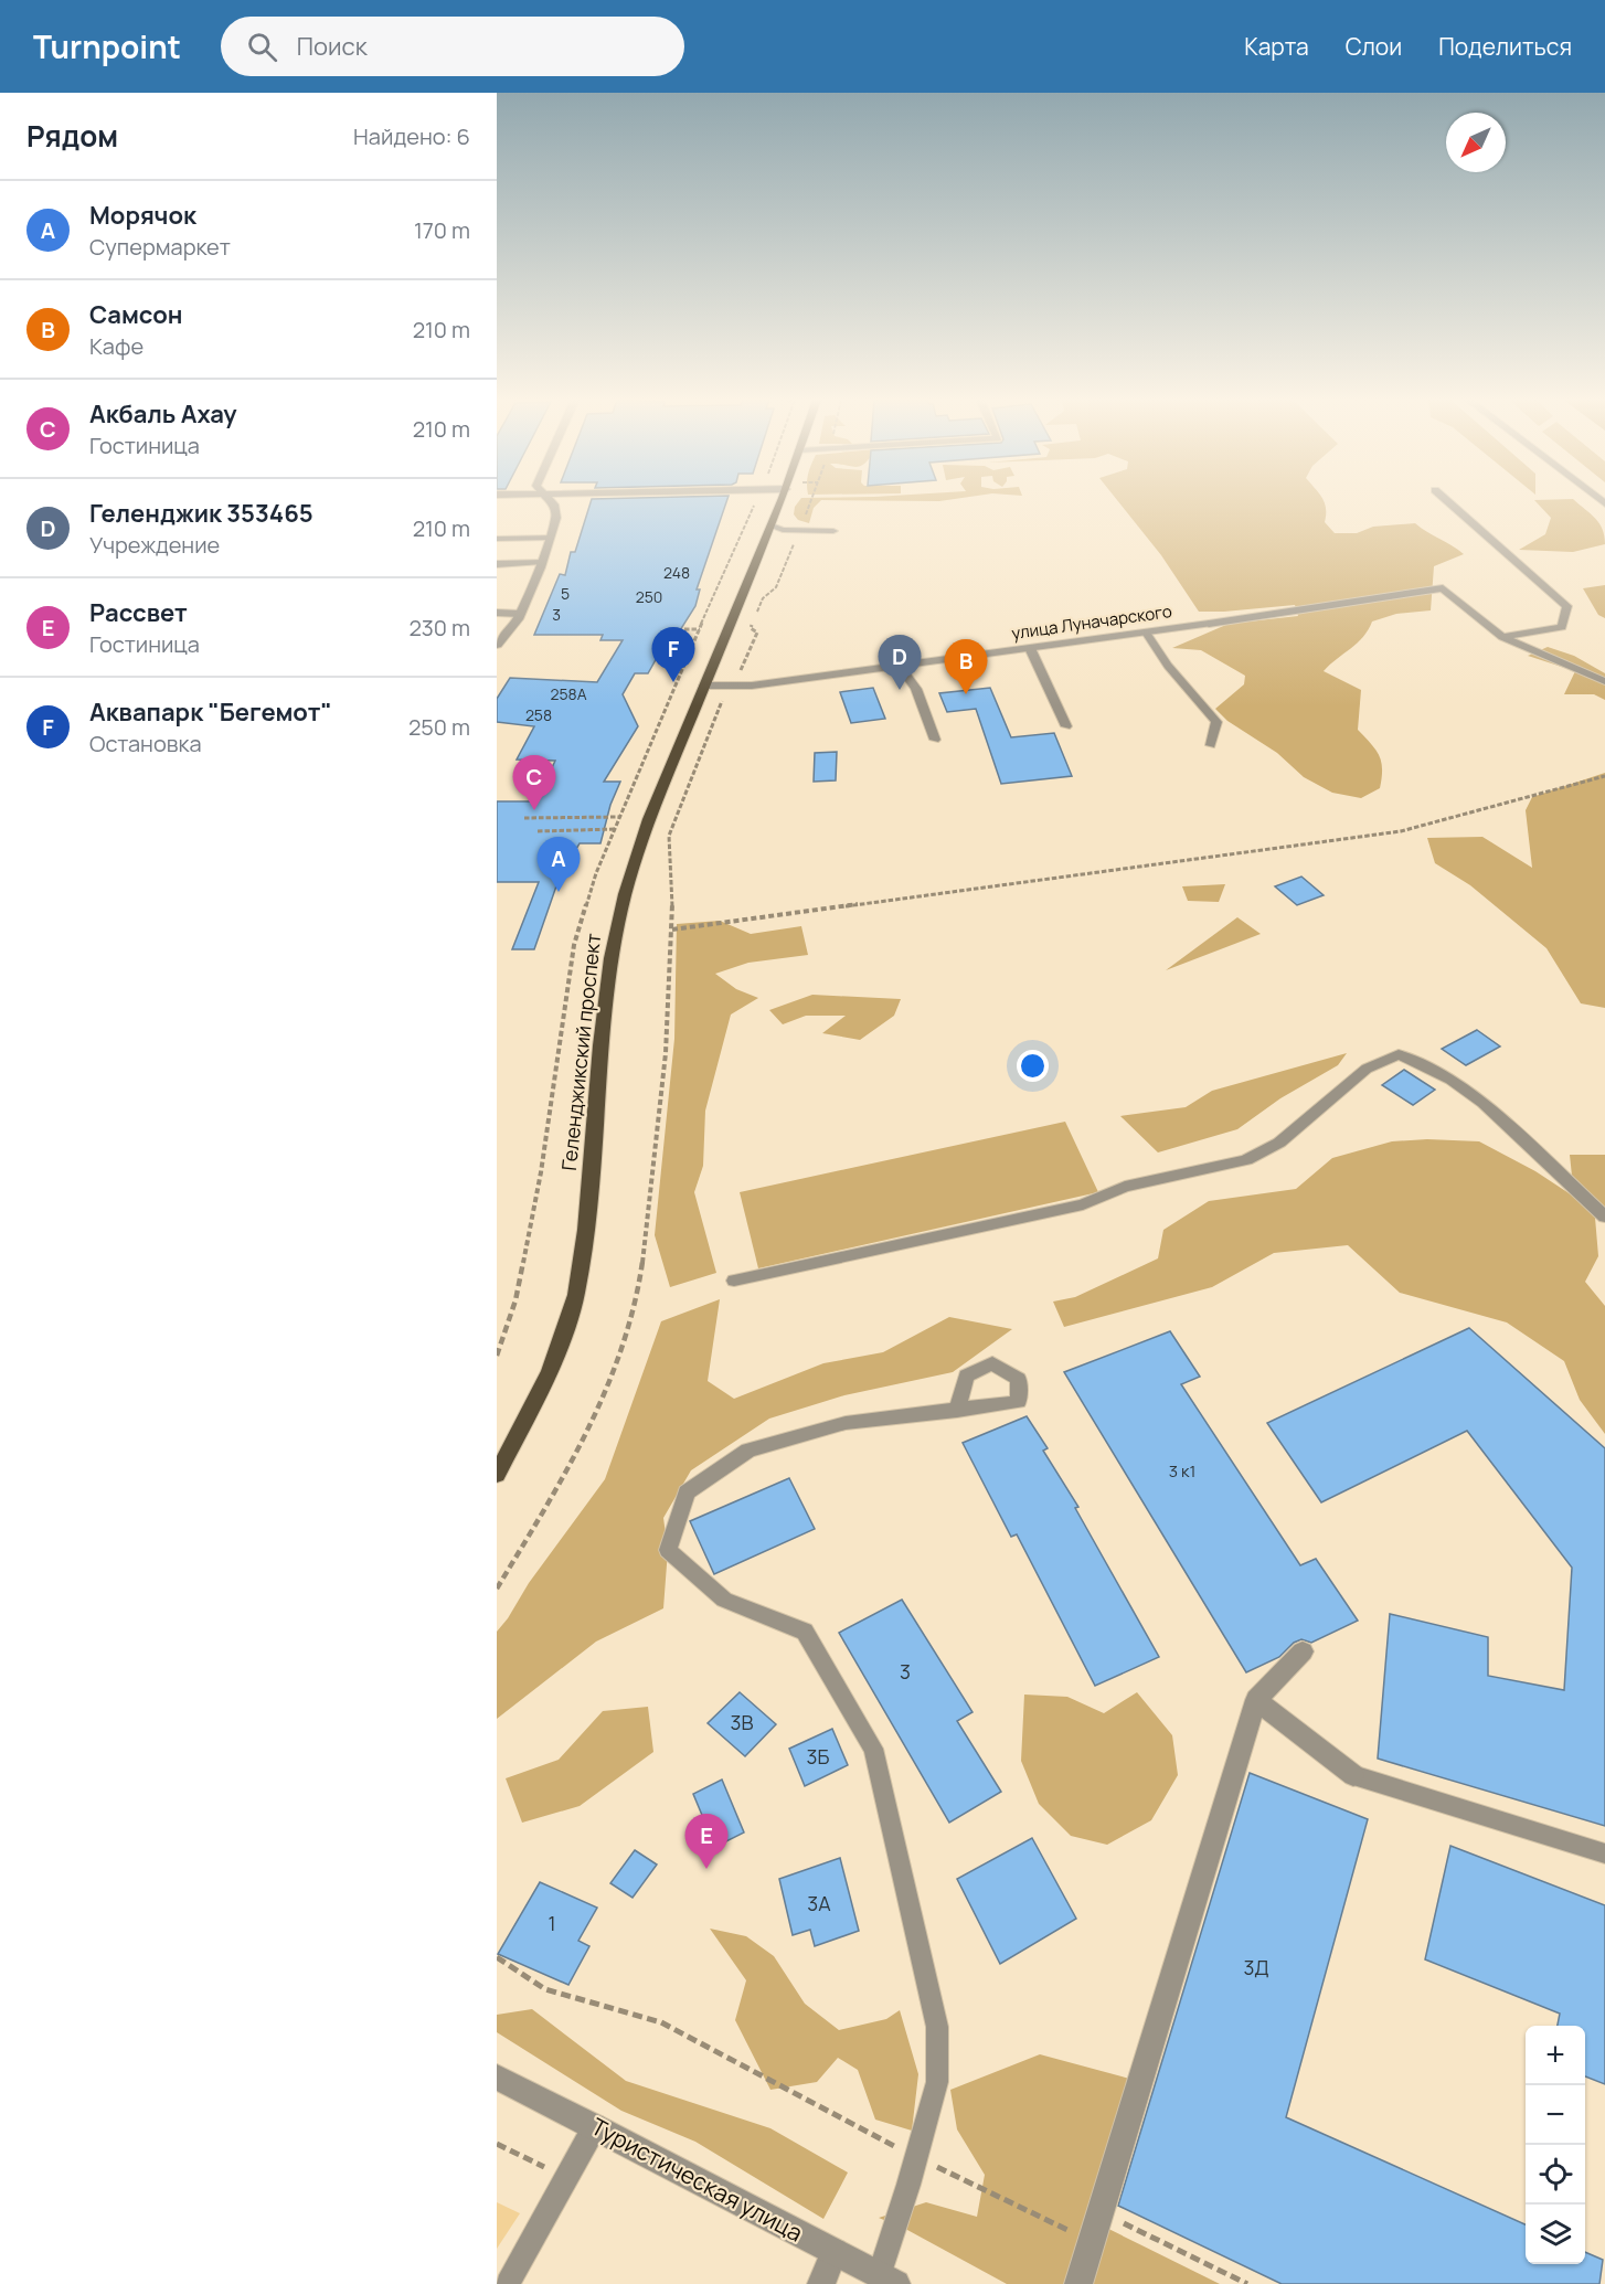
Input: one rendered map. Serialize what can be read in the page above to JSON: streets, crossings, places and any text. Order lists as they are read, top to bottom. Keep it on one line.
{"streets":{"main road":["Геленджикский проспект"],"street":["улица Луначарского","Туристическая улица"]},"crossings":[["улица Луначарского","Геленджикский проспект"]],"house_numbers":["248","5","250","3","258А","258","3 к1","3","3В","3Б","3А","1","3Д"],"north":"bottom left","page":{"header":"Turnpoint","search":"Поиск","nav":["Карта","Слои","Поделиться"],"heading":["Рядом","Найдено: 6"],"list":[{"mark":"A","name":"Морячок","note":"Супермаркет","value":"170 m"},{"mark":"B","name":"Самсон","note":"Кафе","value":"210 m"},{"mark":"C","name":"Акбаль Ахау","note":"Гостиница","value":"210 m"},{"mark":"D","name":"Геленджик 353465","note":"Учреждение","value":"210 m"},{"mark":"E","name":"Рассвет","note":"Гостиница","value":"230 m"},{"mark":"F","name":"Аквапарк \"Бегемот\"","note":"Остановка","value":"250 m"}],"pins":["F","D","B","C","A","E"],"map_buttons":["+","−"]}}
